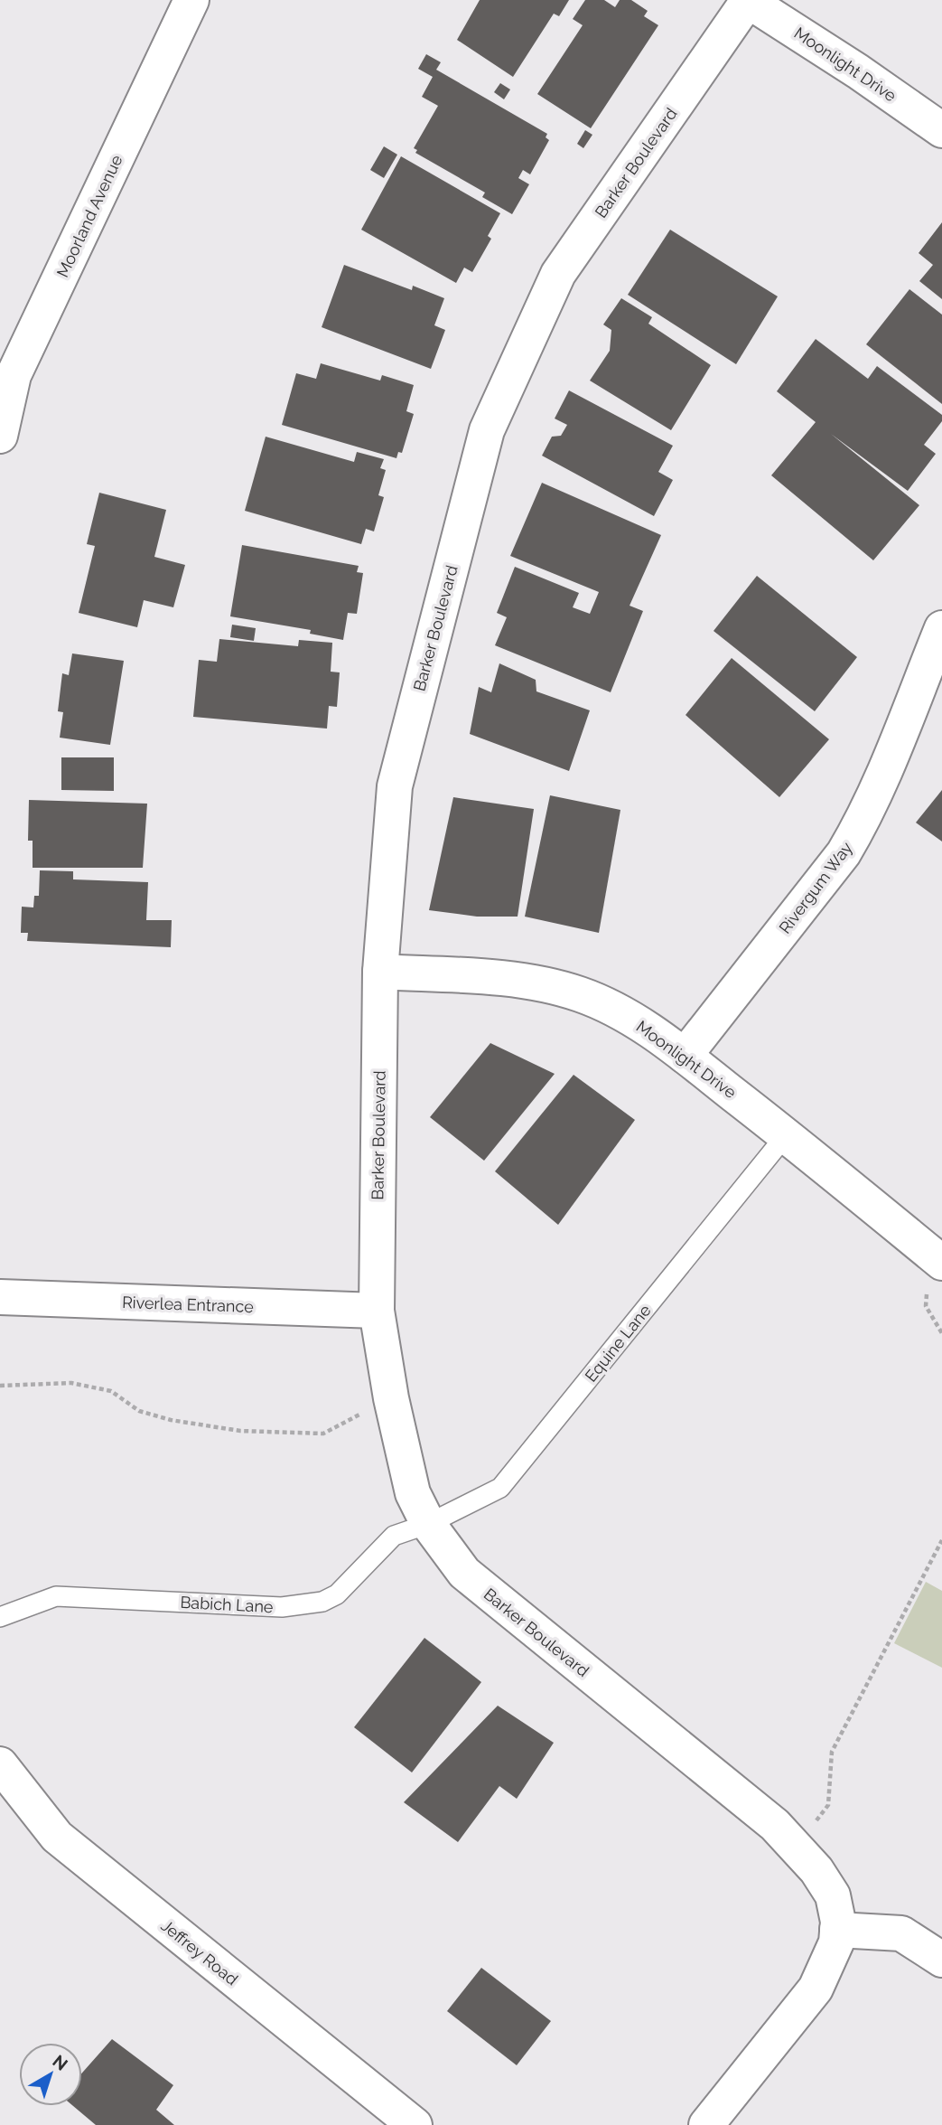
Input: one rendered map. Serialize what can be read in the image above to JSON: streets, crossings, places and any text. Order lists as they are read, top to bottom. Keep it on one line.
{"streets":{"street":["Moonlight Drive","Barker Boulevard","Moorland Avenue","Rivergum Way","Riverlea Entrance","Jeffrey Road"],"lane":["Equine Lane","Babich Lane"]},"crossings":[["Moonlight Drive","Barker Boulevard"],["Moonlight Drive","Rivergum Way"],["Moonlight Drive","Equine Lane"],["Barker Boulevard","Riverlea Entrance"],["Barker Boulevard","Equine Lane"],["Barker Boulevard","Babich Lane"],["Equine Lane","Babich Lane"]],"north":"top right"}
